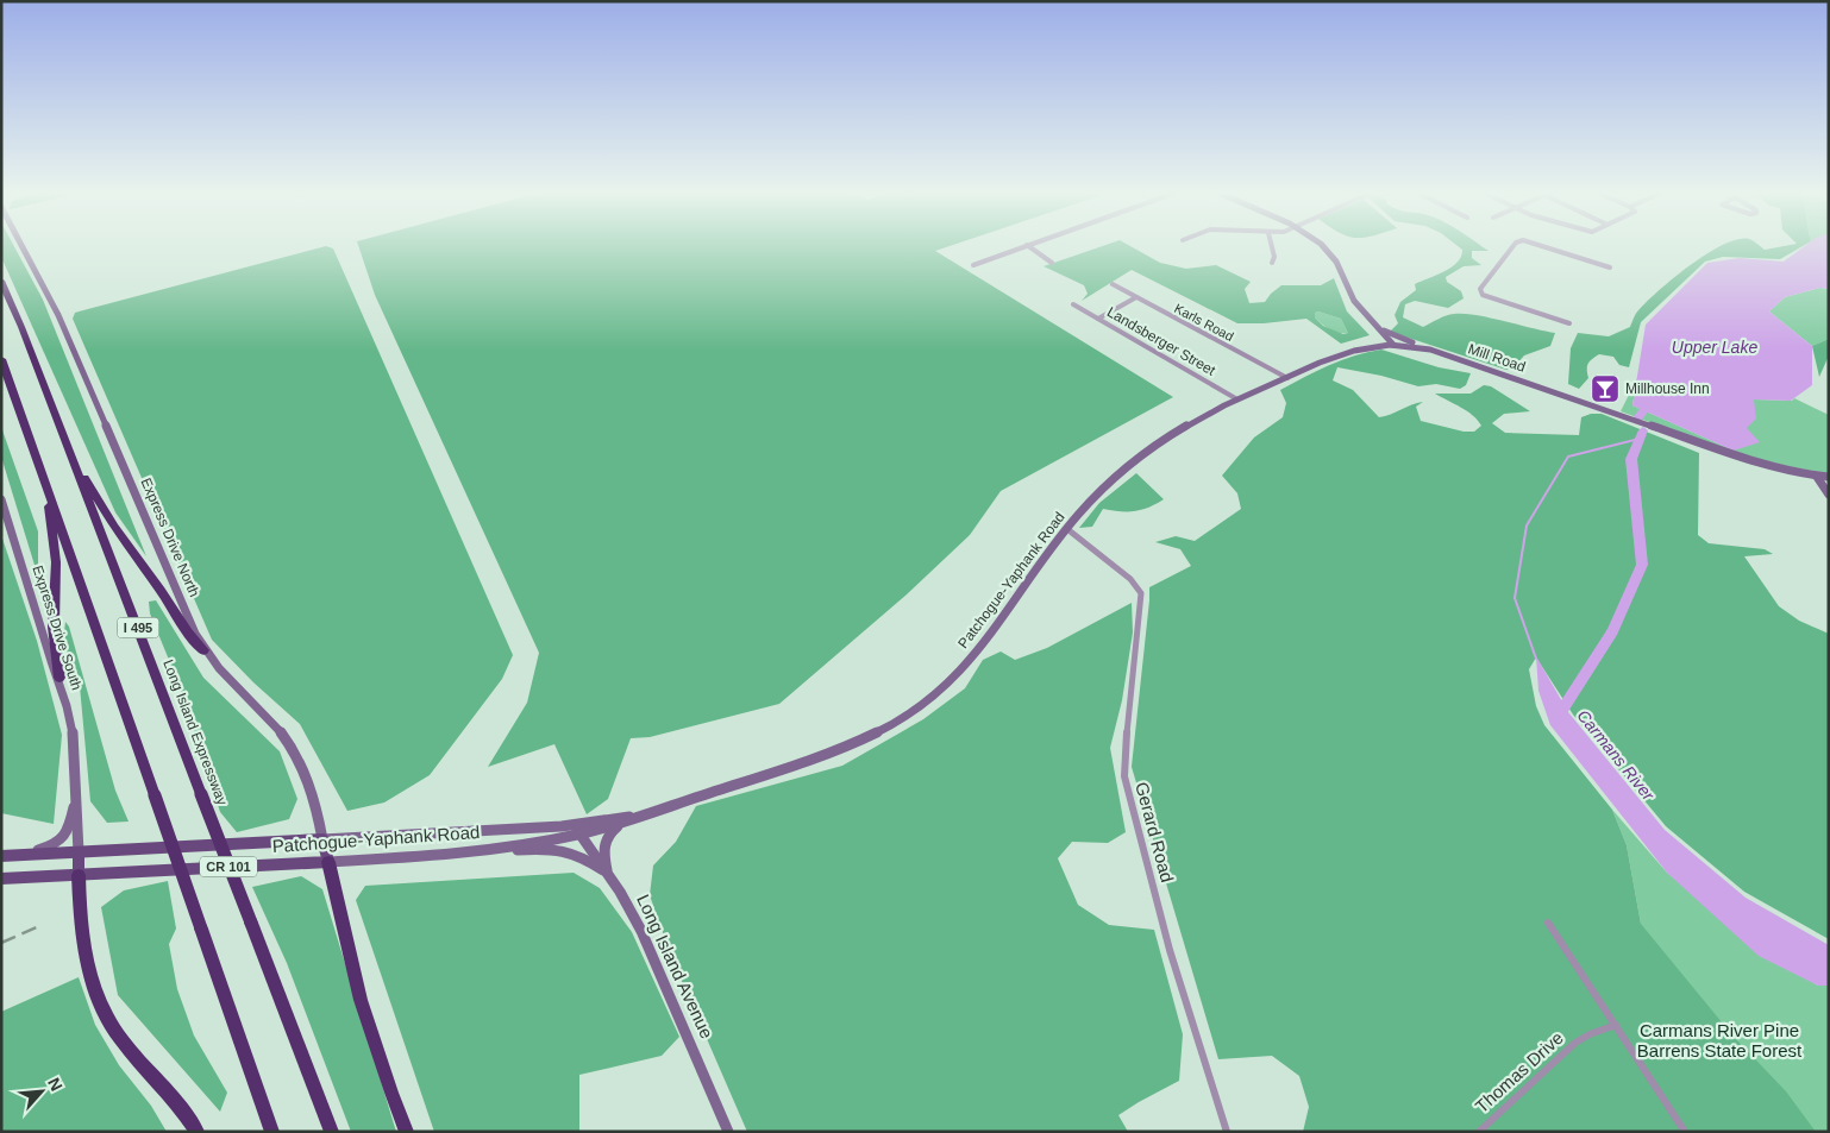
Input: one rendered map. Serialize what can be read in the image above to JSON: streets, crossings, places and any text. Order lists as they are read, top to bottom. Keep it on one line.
{"streets":{"highway":["I 495","Long Island Expressway"],"main road":["Mill Road","Express Drive North","Patchogue-Yaphank Road","Express Drive South","CR 101","Long Island Avenue"],"street":["Karls Road","Landsberger Street","Gerard Road","Thomas Drive"]},"crossings":[["Karls Road","Patchogue-Yaphank Road"],["Landsberger Street","Patchogue-Yaphank Road"],["Mill Road","Patchogue-Yaphank Road"],["Express Drive North","Patchogue-Yaphank Road"],["Patchogue-Yaphank Road","Express Drive South"],["Patchogue-Yaphank Road","Gerard Road"],["Patchogue-Yaphank Road","Long Island Avenue"]],"water":["Upper Lake","Carmans River"],"parks":["Carmans River Pine Barrens State Forest"],"places":{"bar":["Millhouse Inn"]},"north":"top right"}
